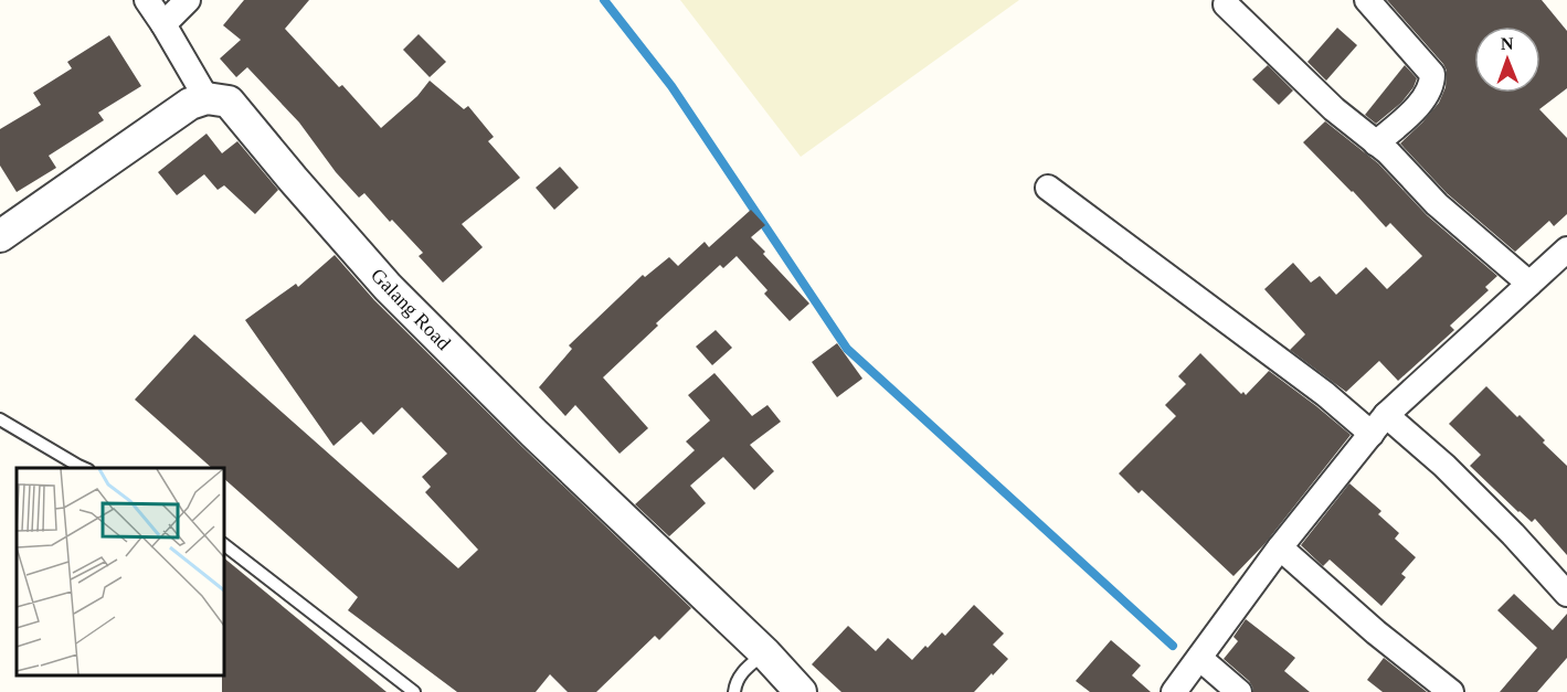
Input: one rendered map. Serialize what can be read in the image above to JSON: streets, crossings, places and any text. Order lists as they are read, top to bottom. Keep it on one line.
{"streets":{"street":["Galang Road"]},"north":"top"}
